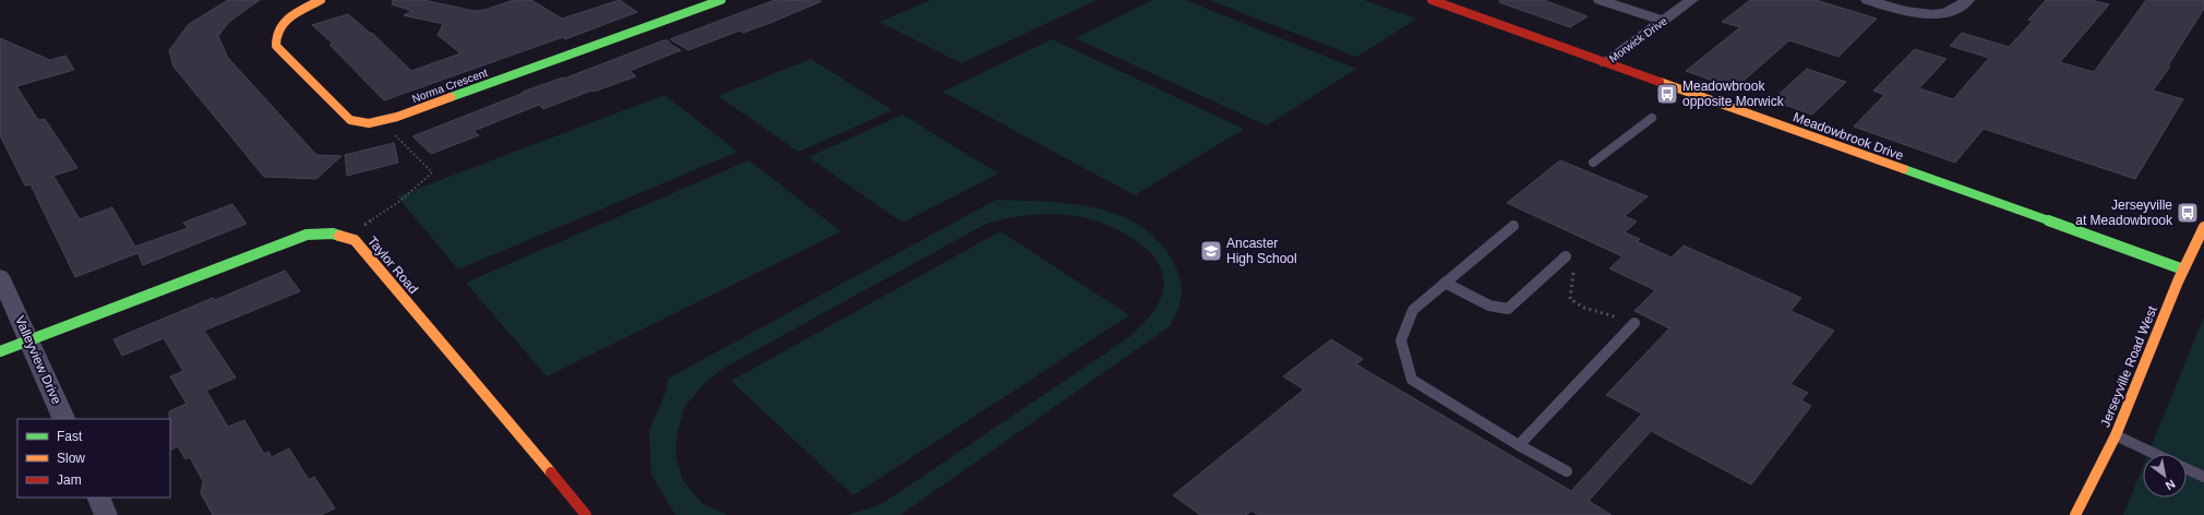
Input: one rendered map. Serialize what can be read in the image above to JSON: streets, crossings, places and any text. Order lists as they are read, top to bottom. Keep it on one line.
{"streets":{"street":["Morwick Drive","Norma Crescent","Meadowbrook Drive","Taylor Road","Valleyview Drive","Jerseyville Road West"]},"crossings":[["Morwick Drive","Meadowbrook Drive"],["Meadowbrook Drive","Jerseyville Road West"],["Taylor Road","Valleyview Drive"]],"places":{"bus stop":["Meadowbrook opposite Morwick","Jerseyville at Meadowbrook"],"school or university":["Ancaster High School"]},"legend":["Fast","Slow","Jam"],"north":"bottom right"}
